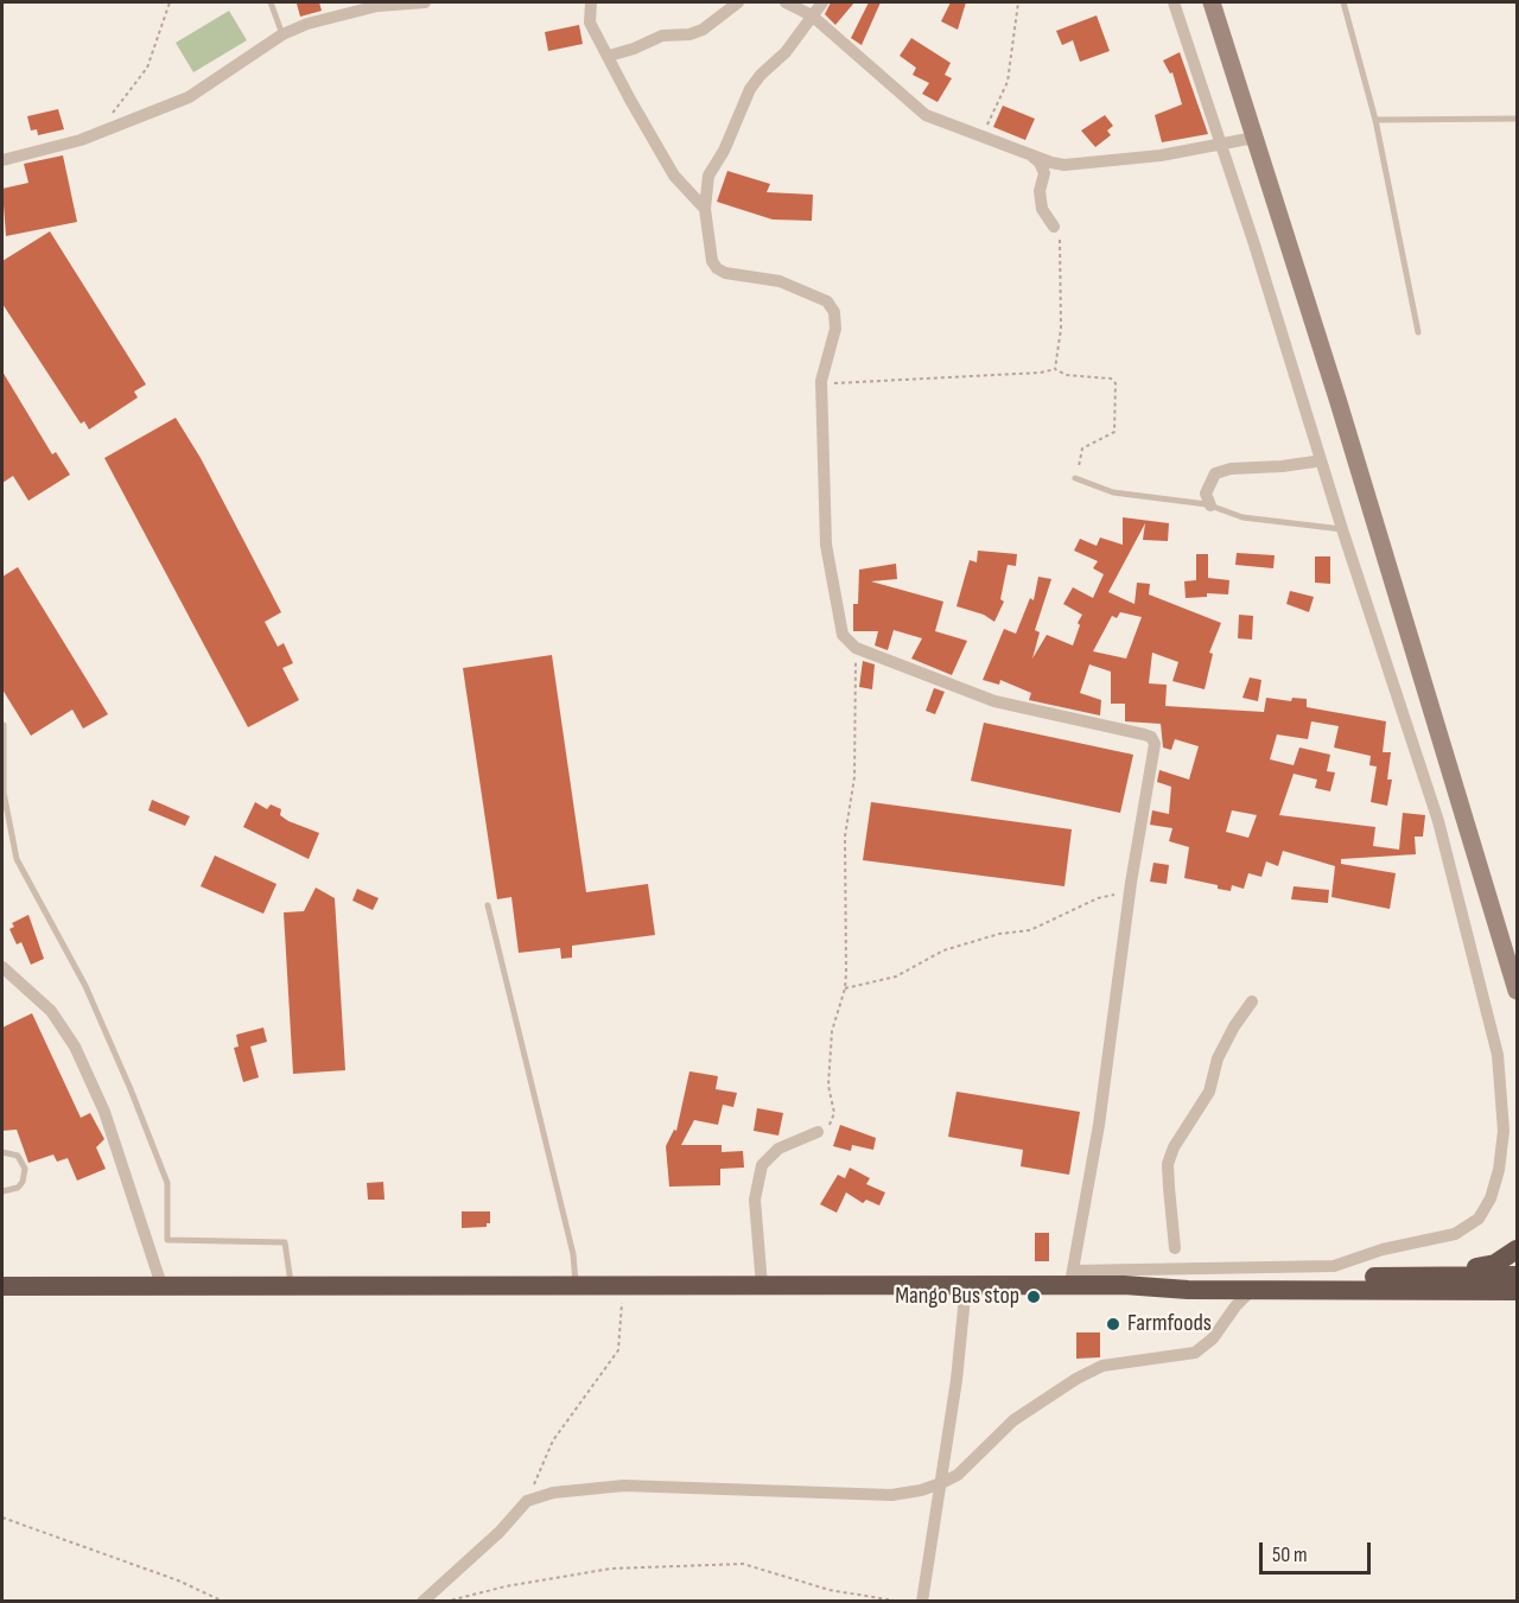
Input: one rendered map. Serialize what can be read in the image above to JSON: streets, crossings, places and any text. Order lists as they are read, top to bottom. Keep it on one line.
{"places":["Mango Bus stop","Farmfoods"],"scale_bar":"50 m"}
